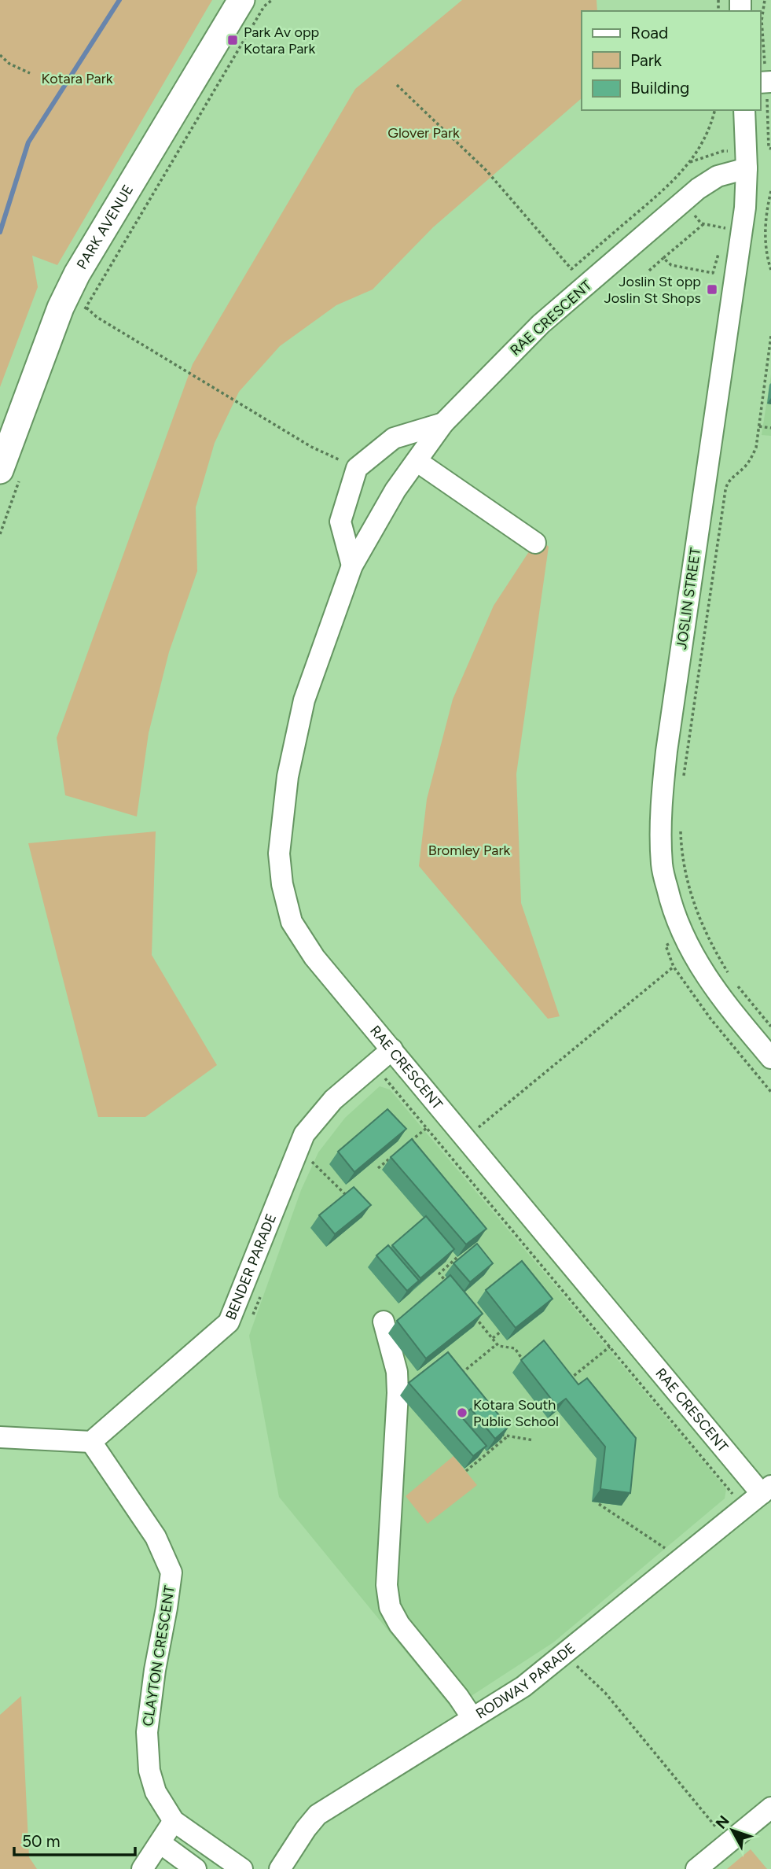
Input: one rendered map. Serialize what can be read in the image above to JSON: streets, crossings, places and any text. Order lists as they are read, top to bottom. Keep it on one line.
{"streets":{"main road":["PARK AVENUE"],"street":["RAE CRESCENT","JOSLIN STREET","BENDER PARADE","CLAYTON CRESCENT","RODWAY PARADE"]},"crossings":[["RAE CRESCENT","JOSLIN STREET"],["RAE CRESCENT","BENDER PARADE"],["RAE CRESCENT","RODWAY PARADE"],["BENDER PARADE","CLAYTON CRESCENT"]],"parks":["Kotara Park","Glover Park","Bromley Park"],"places":{"transit":["Park Av opp Kotara Park","Joslin St opp Joslin St Shops"],"other":["Kotara South Public School"]},"legend":["Road","Park","Building"],"scale_bar":"50 m","north":"top left"}
